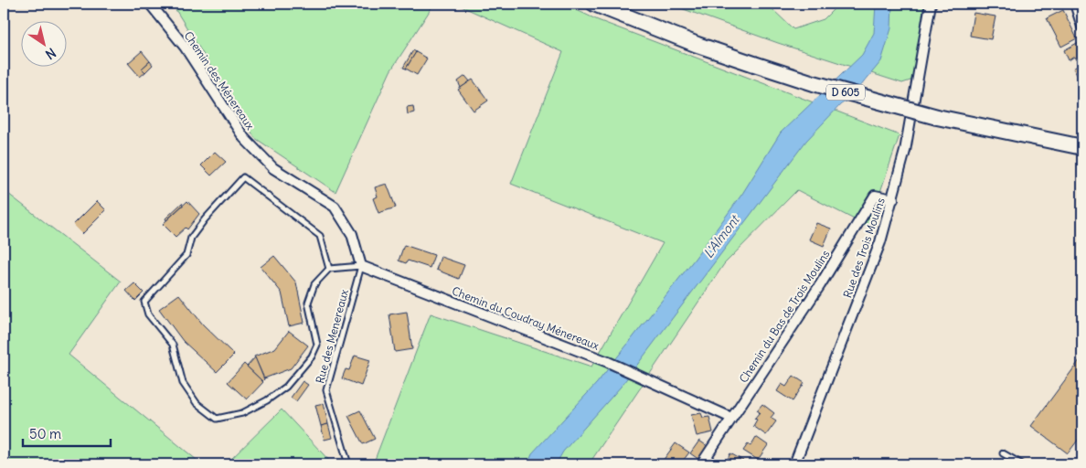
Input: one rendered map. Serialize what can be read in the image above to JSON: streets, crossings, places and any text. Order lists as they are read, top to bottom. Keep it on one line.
{"streets":{"main road":["D 605"],"street":["Chemin des Ménereaux","Rue des Trois Moulins","Chemin du Bas de Trois Moulins","Chemin du Coudray Ménereaux"],"lane":["Rue des Menereaux"]},"crossings":[["Chemin des Ménereaux","Chemin du Coudray Ménereaux"],["Chemin des Ménereaux","Rue des Menereaux"],["Rue des Trois Moulins","Chemin du Bas de Trois Moulins"],["Chemin du Bas de Trois Moulins","Chemin du Coudray Ménereaux"],["Chemin du Coudray Ménereaux","Rue des Menereaux"]],"water":["L'Almont"],"scale_bar":"50 m","north":"bottom right"}
